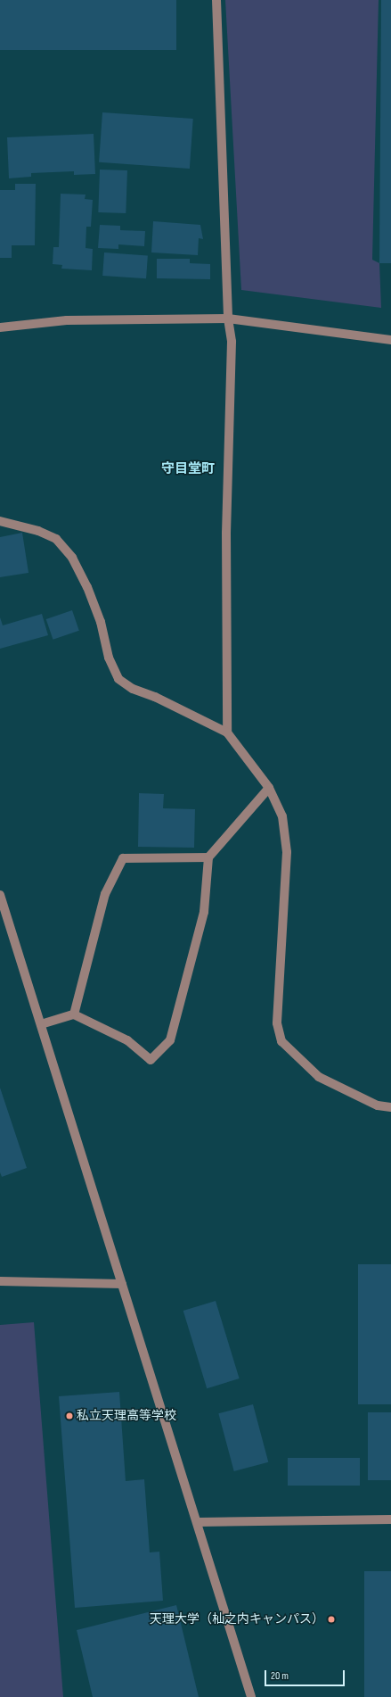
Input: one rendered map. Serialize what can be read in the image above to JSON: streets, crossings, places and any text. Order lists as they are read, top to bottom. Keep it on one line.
{"districts":["守目堂町"],"places":["私立天理高等学校","天理大学（杣之内キャンパス）"],"scale_bar":"20 m"}
